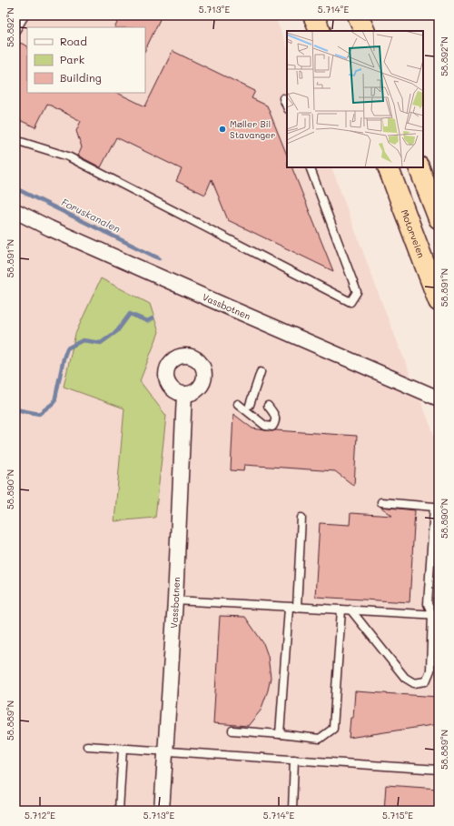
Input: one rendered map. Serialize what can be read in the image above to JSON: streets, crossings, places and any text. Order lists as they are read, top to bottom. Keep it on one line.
{"streets":{"highway":["Motorveien"],"street":["Vassbotnen"]},"water":["Foruskanalen"],"places":["Møller Bil Stavanger"],"legend":["Road","Park","Building"],"coordinates":["5.713°E","5.714°E","58.892°N","58.891°N","58.890°N","58.889°N","5.712°E","5.715°E"]}
